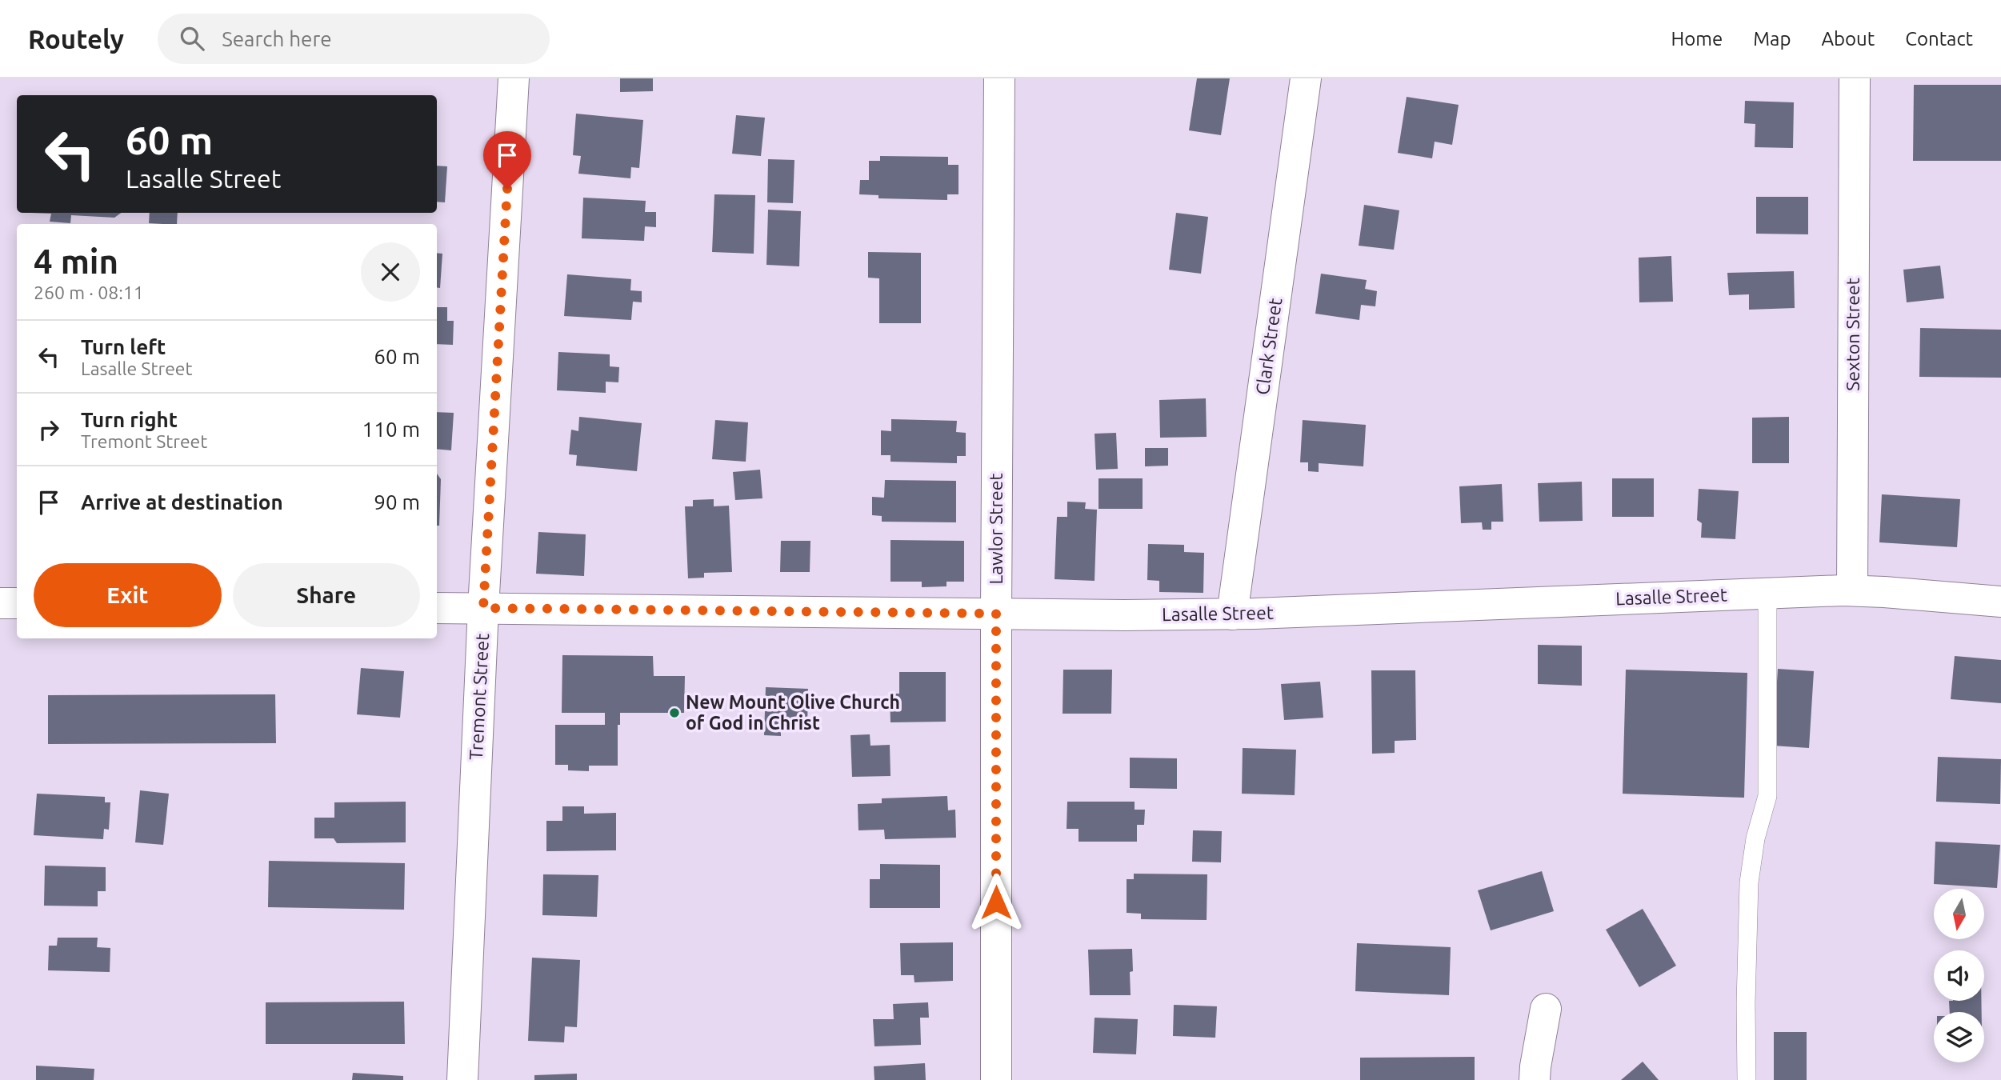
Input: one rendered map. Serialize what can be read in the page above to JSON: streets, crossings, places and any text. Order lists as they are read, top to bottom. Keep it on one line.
{"streets":{"street":["Sexton Street","Clark Street","Lawlor Street","Lasalle Street","Tremont Street"]},"crossings":[["Sexton Street","Lasalle Street"],["Clark Street","Lasalle Street"],["Lawlor Street","Lasalle Street"],["Lasalle Street","Tremont Street"]],"places":["New Mount Olive Church of God in Christ"],"north":"bottom","page":{"header":"Routely","search":"Search here","nav":["Home","Map","About","Contact"],"turn":["60 m","Lasalle Street"],"heading":["4 min","260 m · 08:11"],"list":[{"name":"Turn left","note":"Lasalle Street","value":"60 m"},{"name":"Turn right","note":"Tremont Street","value":"110 m"},{"name":"Arrive at destination","value":"90 m"}],"buttons":["Exit","Share"]}}
